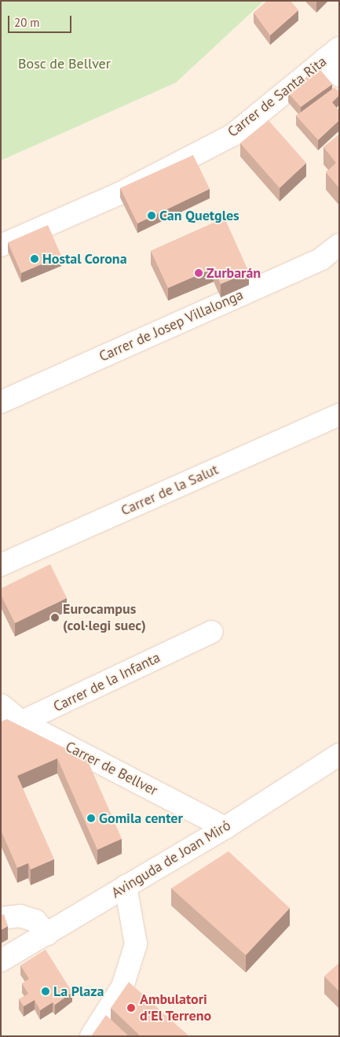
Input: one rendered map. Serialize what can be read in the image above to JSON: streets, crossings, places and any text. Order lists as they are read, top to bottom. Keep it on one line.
{"streets":{"street":["Carrer de Santa Rita","Carrer de Josep Villalonga","Carrer de la Salut","Carrer de la Infanta","Carrer de Bellver","Avinguda de Joan Miró"]},"crossings":[["Carrer de la Infanta","Carrer de Bellver"],["Carrer de Bellver","Avinguda de Joan Miró"]],"parks":["Bosc de Bellver"],"places":["Can Quetgles","Hostal Corona","Zurbarán","Eurocampus (col·legi suec)","Gomila center","La Plaza","Ambulatori d'El Terreno"],"scale_bar":"20 m"}
